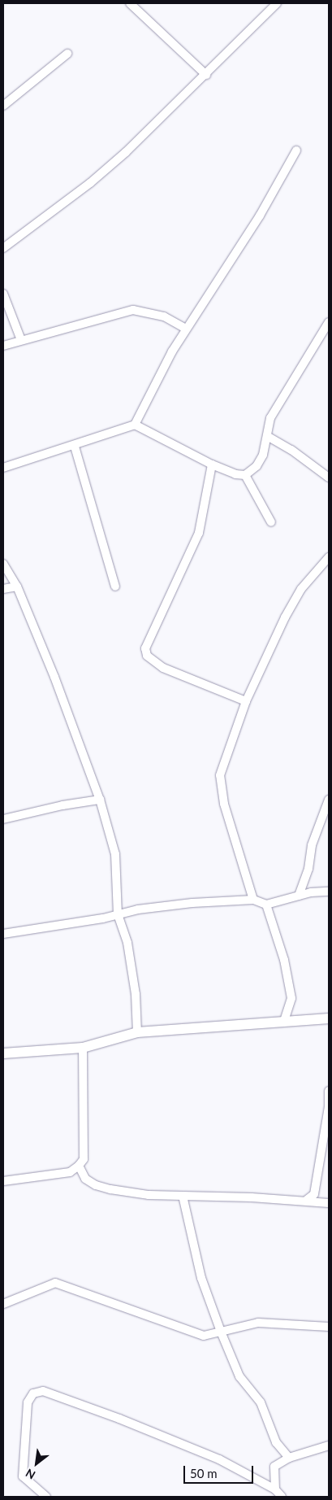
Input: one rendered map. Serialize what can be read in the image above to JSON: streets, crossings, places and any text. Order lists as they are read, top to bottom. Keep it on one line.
{"scale_bar":"50 m","north":"bottom left"}
